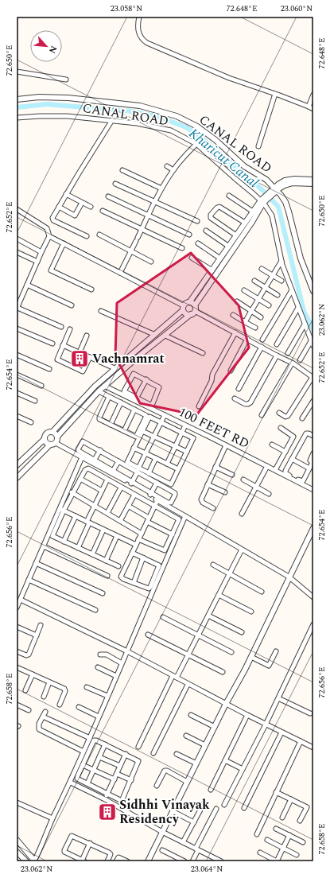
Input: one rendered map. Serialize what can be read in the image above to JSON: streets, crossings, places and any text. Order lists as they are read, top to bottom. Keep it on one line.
{"streets":{"street":["CANAL ROAD","100 FEET RD"]},"water":["Kharicut Canal"],"places":{"building":["Vachnamrat","Sidhhi Vinayak Residency"]},"north":"bottom right","coordinates":["23.058°N","72.648°E","23.060°N","72.650°E","72.652°E","23.062°N","72.654°E","72.656°E","72.658°E","23.064°N"]}
